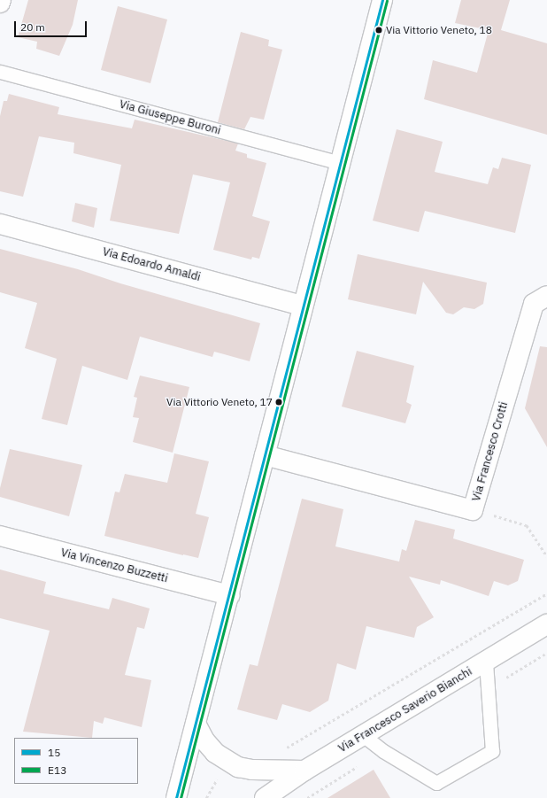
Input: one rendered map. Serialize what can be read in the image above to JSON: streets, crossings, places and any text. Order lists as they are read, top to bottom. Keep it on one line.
{"streets":{"main road":["Via Edoardo Amaldi","Via Francesco Crotti","Via Vincenzo Buzzetti","Via Francesco Saverio Bianchi"],"lane":["Via Giuseppe Buroni"]},"places":["Via Vittorio Veneto, 18","Via Vittorio Veneto, 17"],"lines":["transit line 15","transit line E13"],"legend":["15","E13"],"scale_bar":"20 m"}
